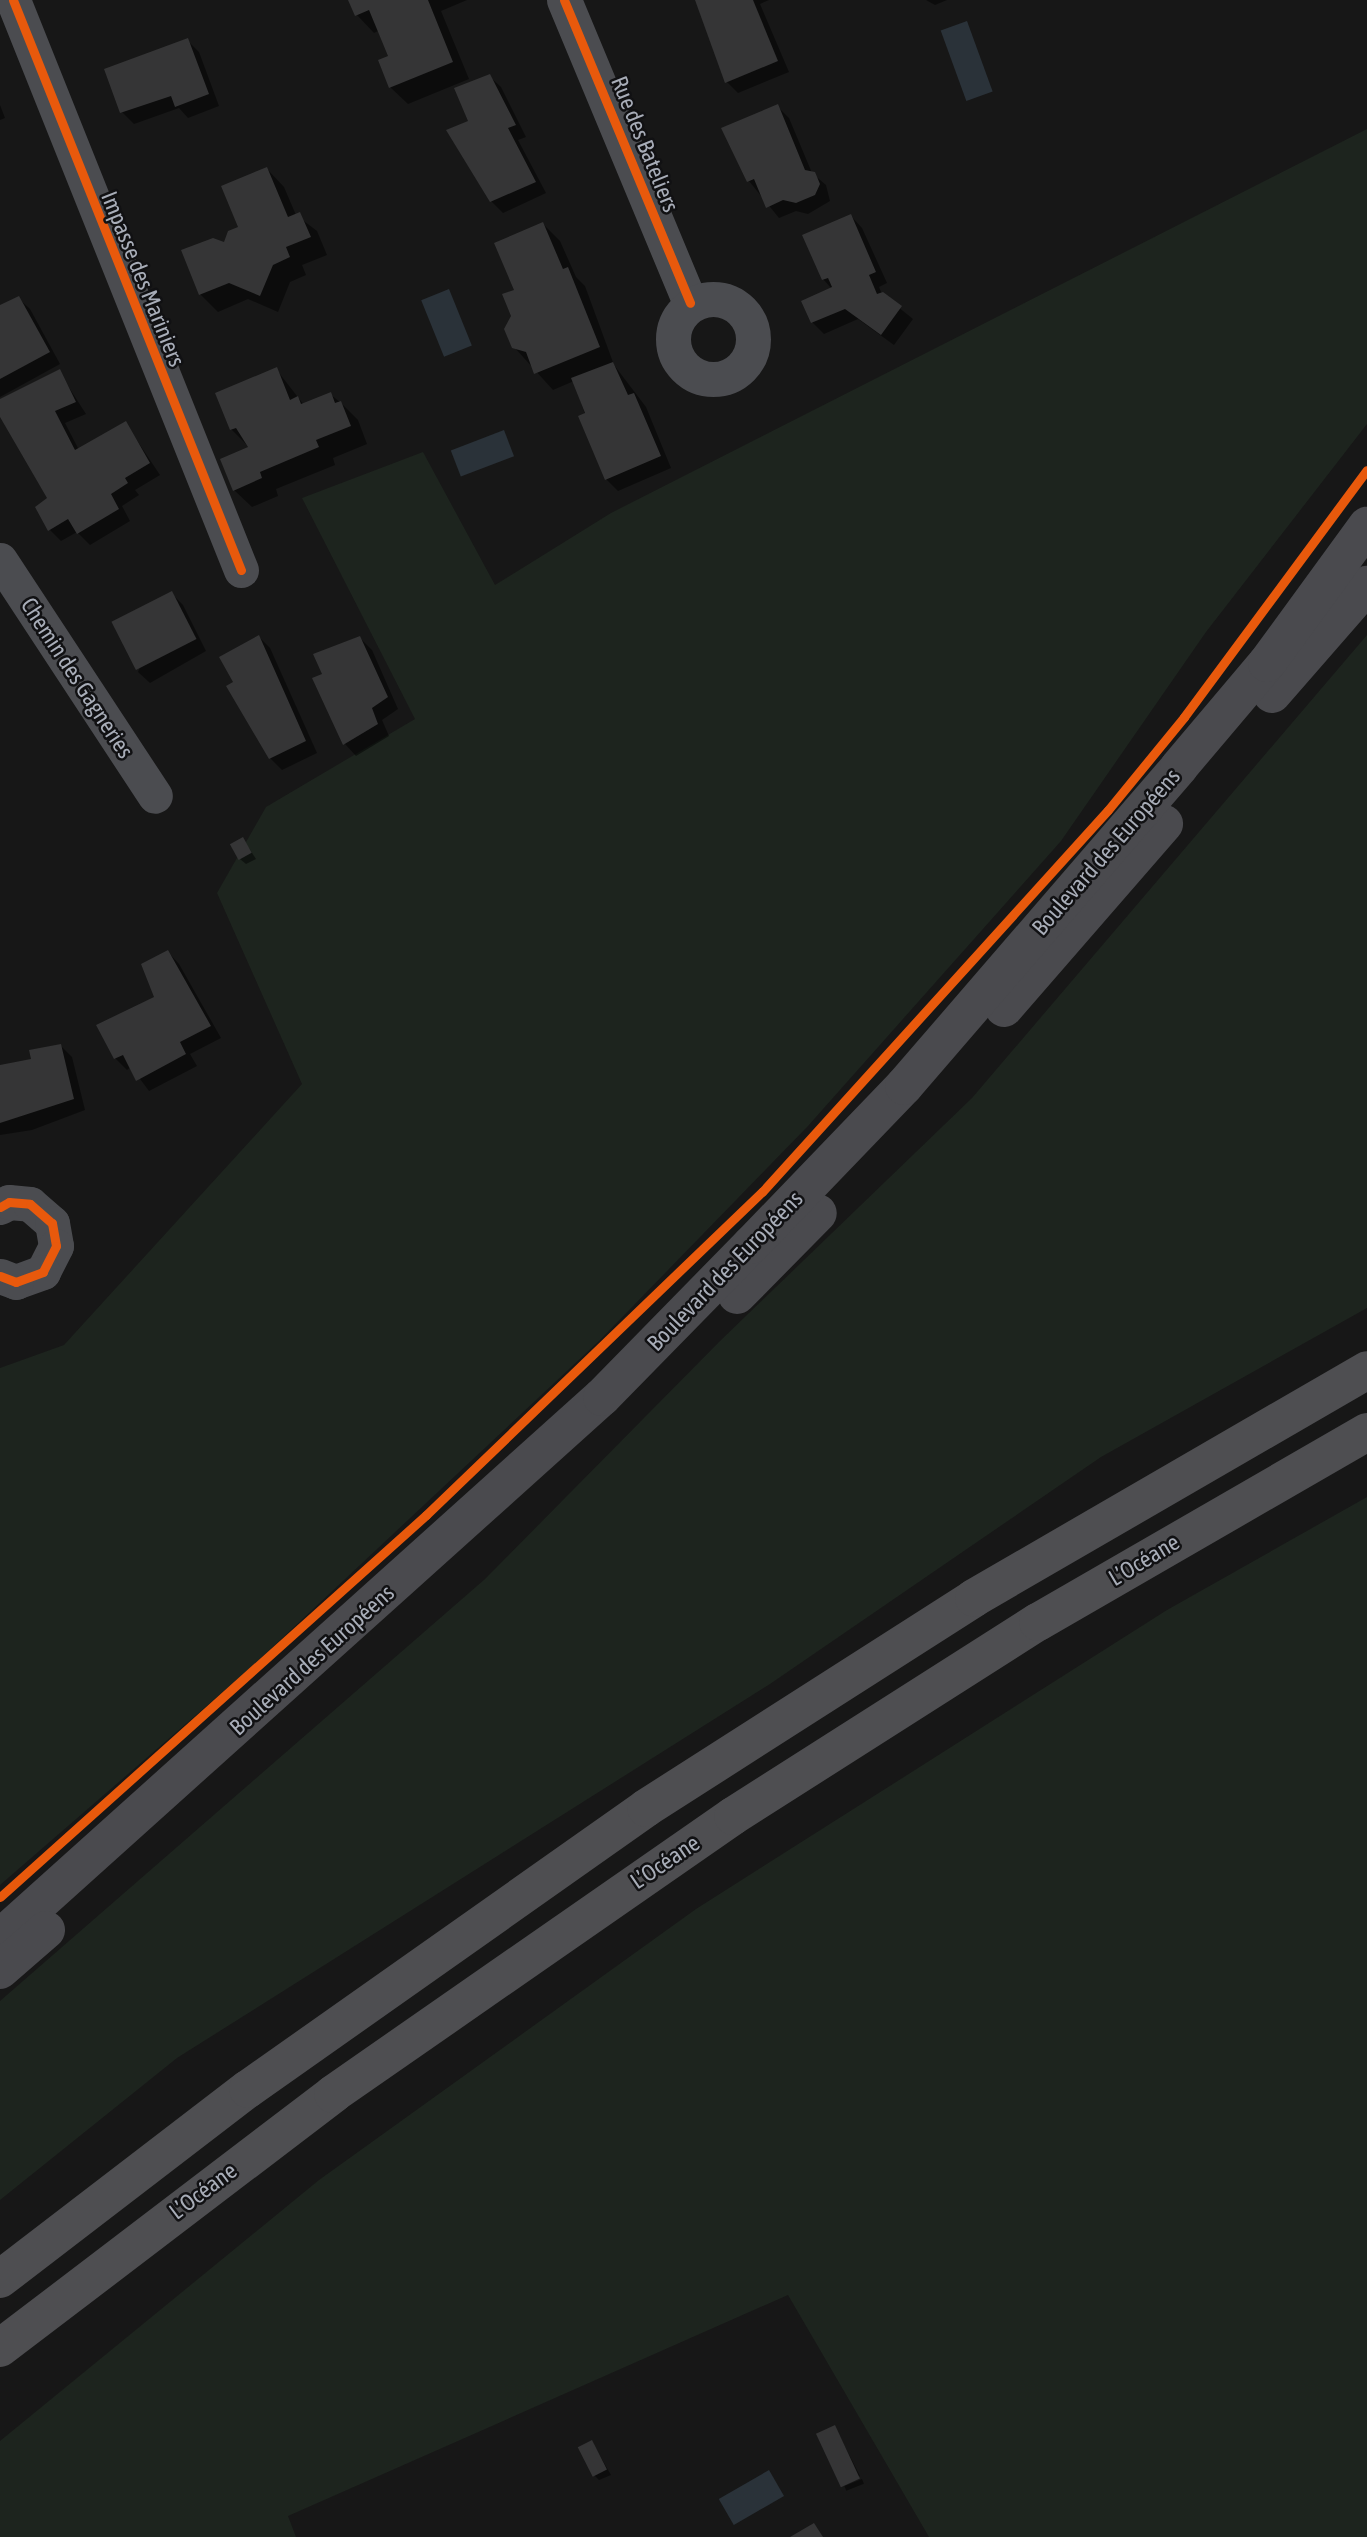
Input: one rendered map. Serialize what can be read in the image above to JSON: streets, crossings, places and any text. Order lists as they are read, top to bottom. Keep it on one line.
{"streets":{"highway":["L’Océane"],"main road":["Boulevard des Européens"],"street":["Rue des Bateliers","Impasse des Mariniers","Chemin des Gagneries"]}}
